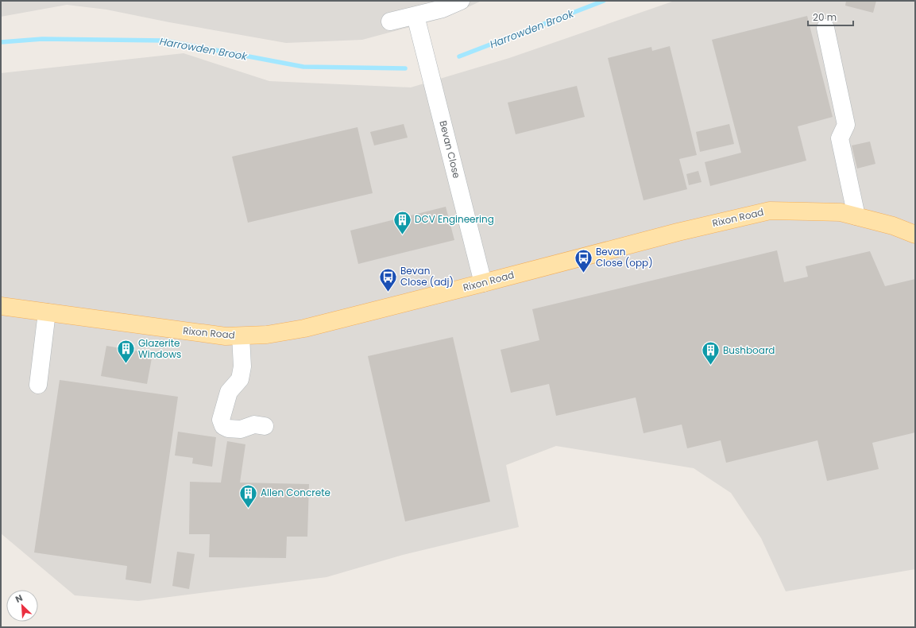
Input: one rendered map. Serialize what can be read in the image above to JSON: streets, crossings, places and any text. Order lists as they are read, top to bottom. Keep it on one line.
{"streets":{"main road":["Rixon Road"],"street":["Bevan Close"]},"crossings":[["Bevan Close","Rixon Road"]],"water":["Harrowden Brook"],"places":{"building":["DCV Engineering","Glazerite Windows","Bushboard","Allen Concrete"],"bus stop":["Bevan Close (opp)","Bevan Close (adj)"]},"scale_bar":"20 m","north":"top left"}
